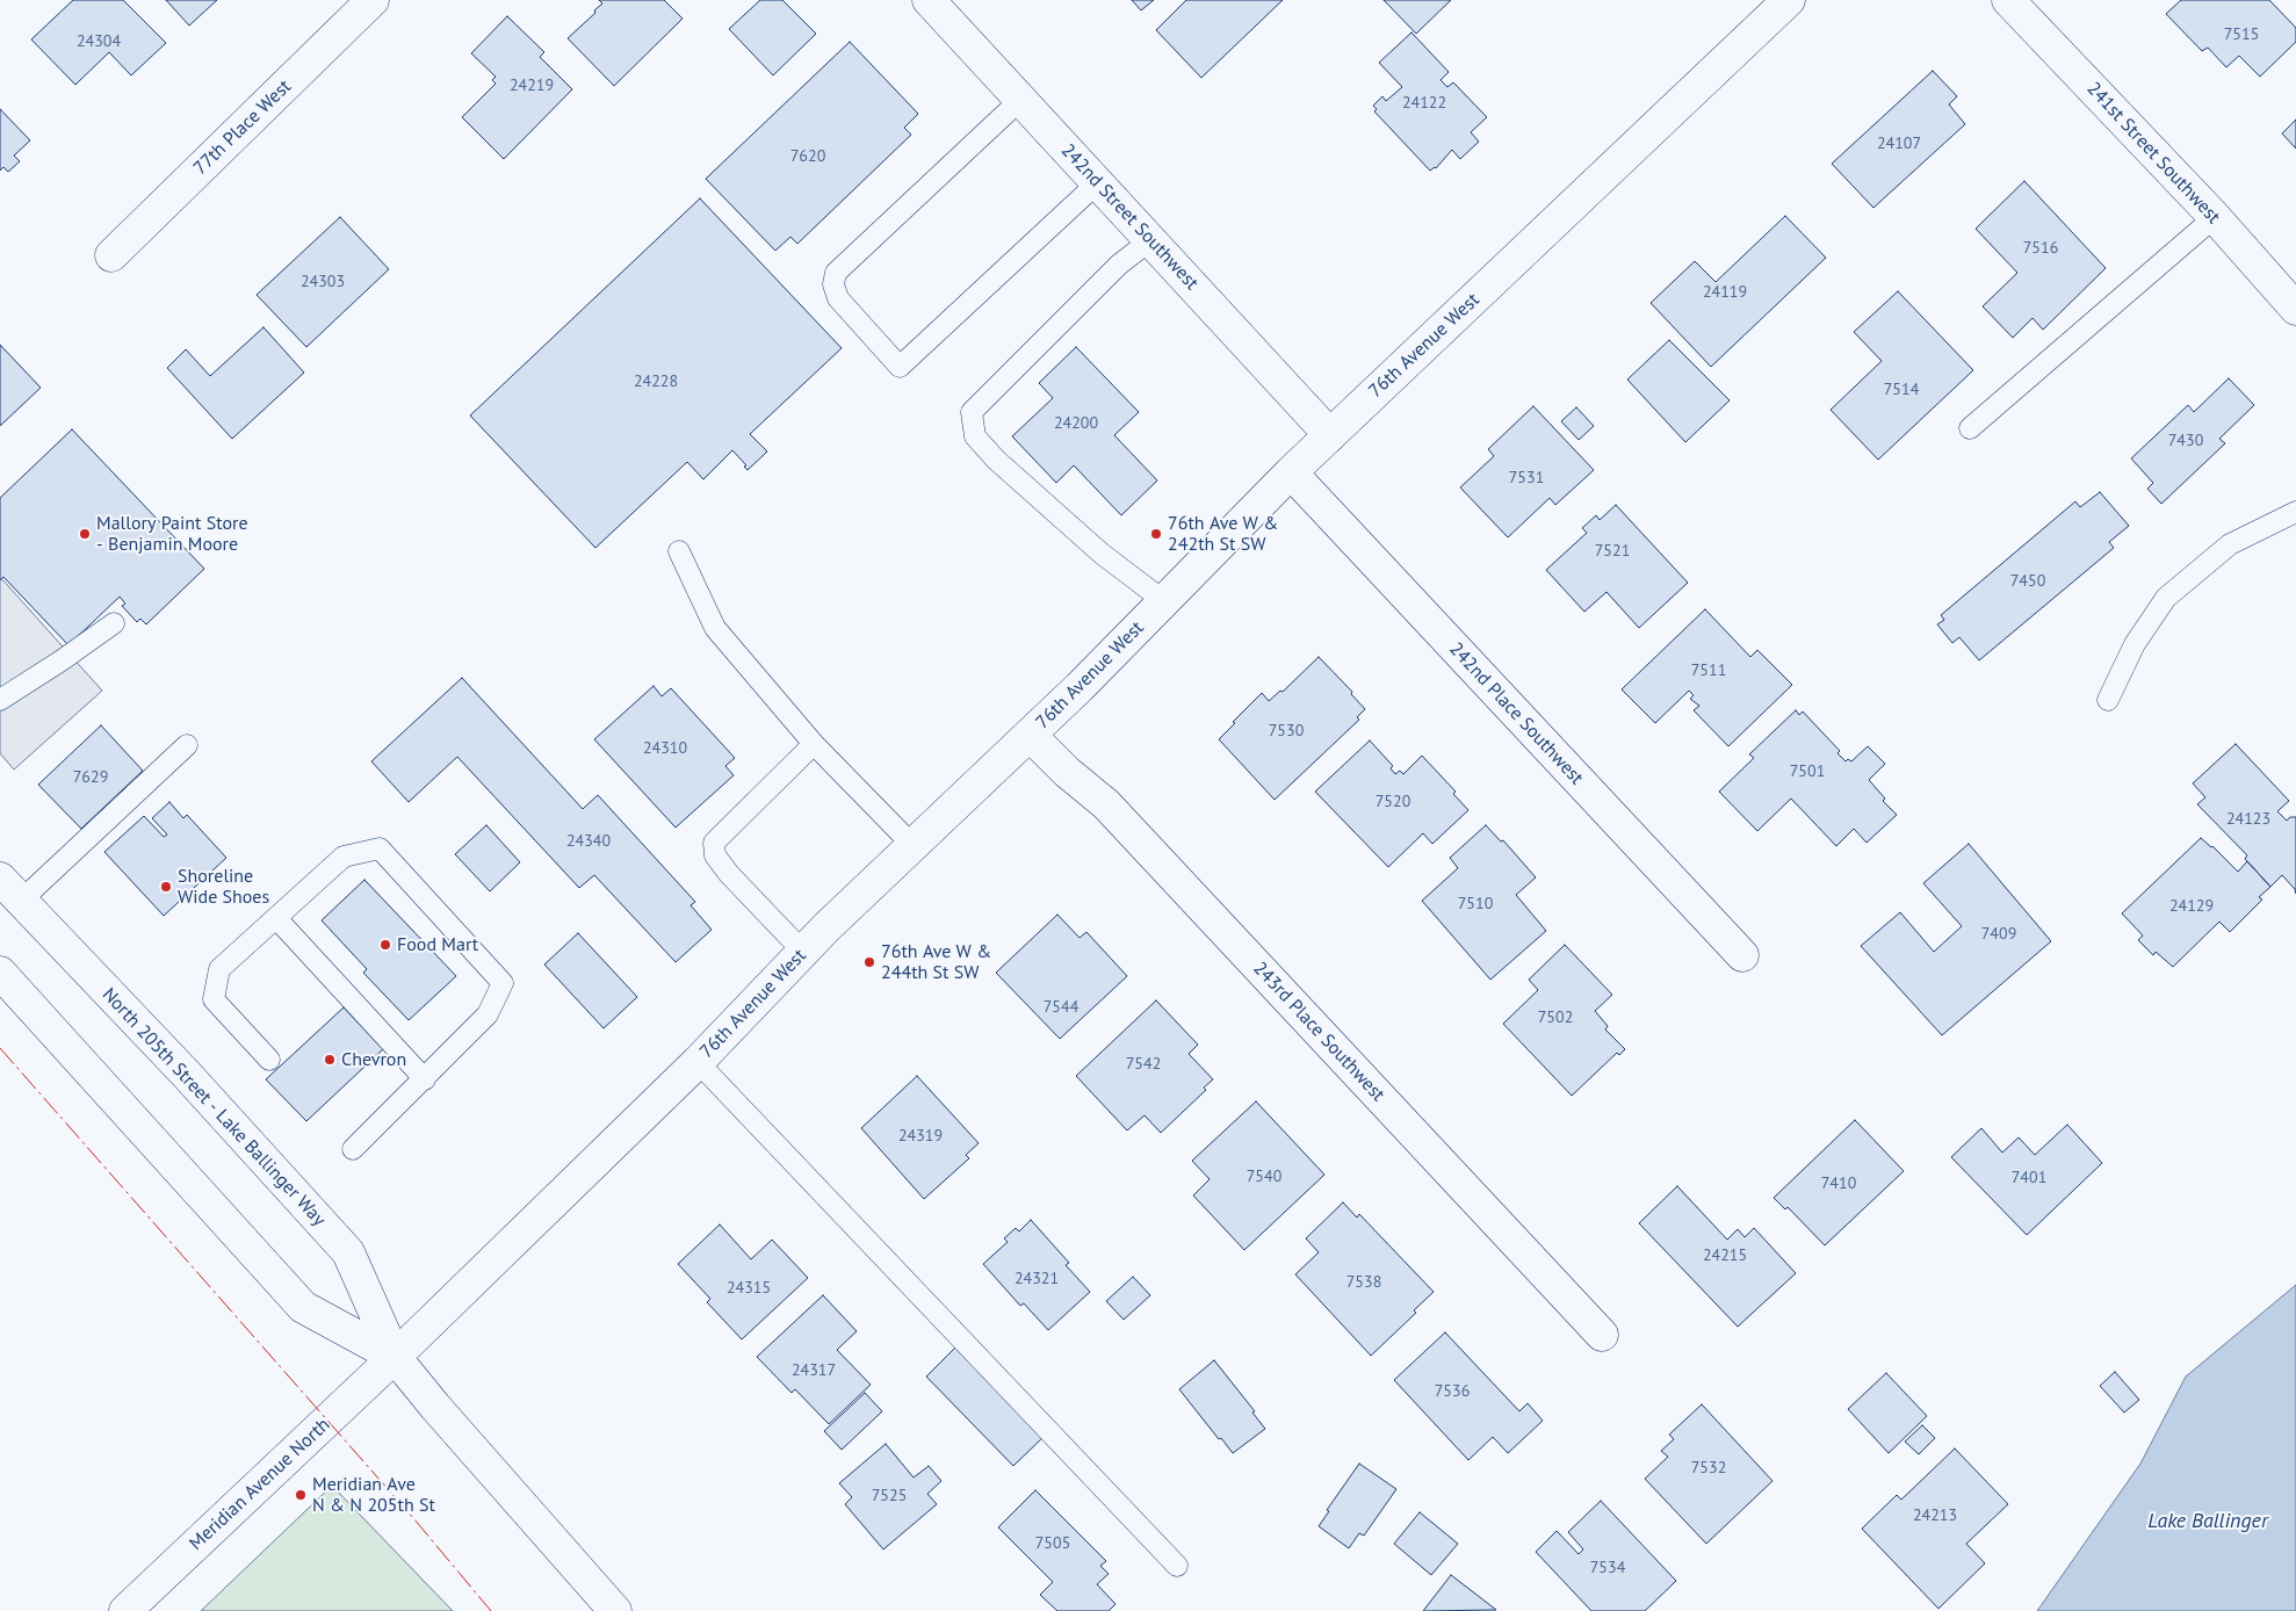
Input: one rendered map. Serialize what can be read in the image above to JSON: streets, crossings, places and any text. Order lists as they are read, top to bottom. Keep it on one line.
{"streets":{"street":["77th Place West","241st Street Southwest","242nd Street Southwest","76th Avenue West","242nd Place Southwest","243rd Place Southwest","North 205th Street - Lake Ballinger Way","Meridian Avenue North"]},"crossings":[["242nd Street Southwest","76th Avenue West"],["76th Avenue West","242nd Place Southwest"],["76th Avenue West","243rd Place Southwest"],["76th Avenue West","North 205th Street - Lake Ballinger Way"],["76th Avenue West","Meridian Avenue North"],["North 205th Street - Lake Ballinger Way","Meridian Avenue North"]],"water":["Lake Ballinger"],"places":["Mallory Paint Store - Benjamin Moore","76th Ave W & 242th St SW","Shoreline Wide Shoes","Food Mart","76th Ave W & 244th St SW","Chevron","Meridian Ave N & N 205th St"],"house_numbers":["7515","24304","24219","24122","24107","7620","7516","24303","24119","24228","7514","24200","7430","7531","7521","7450","7511","7530","24310","7501","7629","7520","24123","24340","7510","24129","7409","7544","7502","7542","24319","7540","7401","7410","24215","24321","7538","24315","24317","7536","7532","7525","24213","7505","7534"]}
